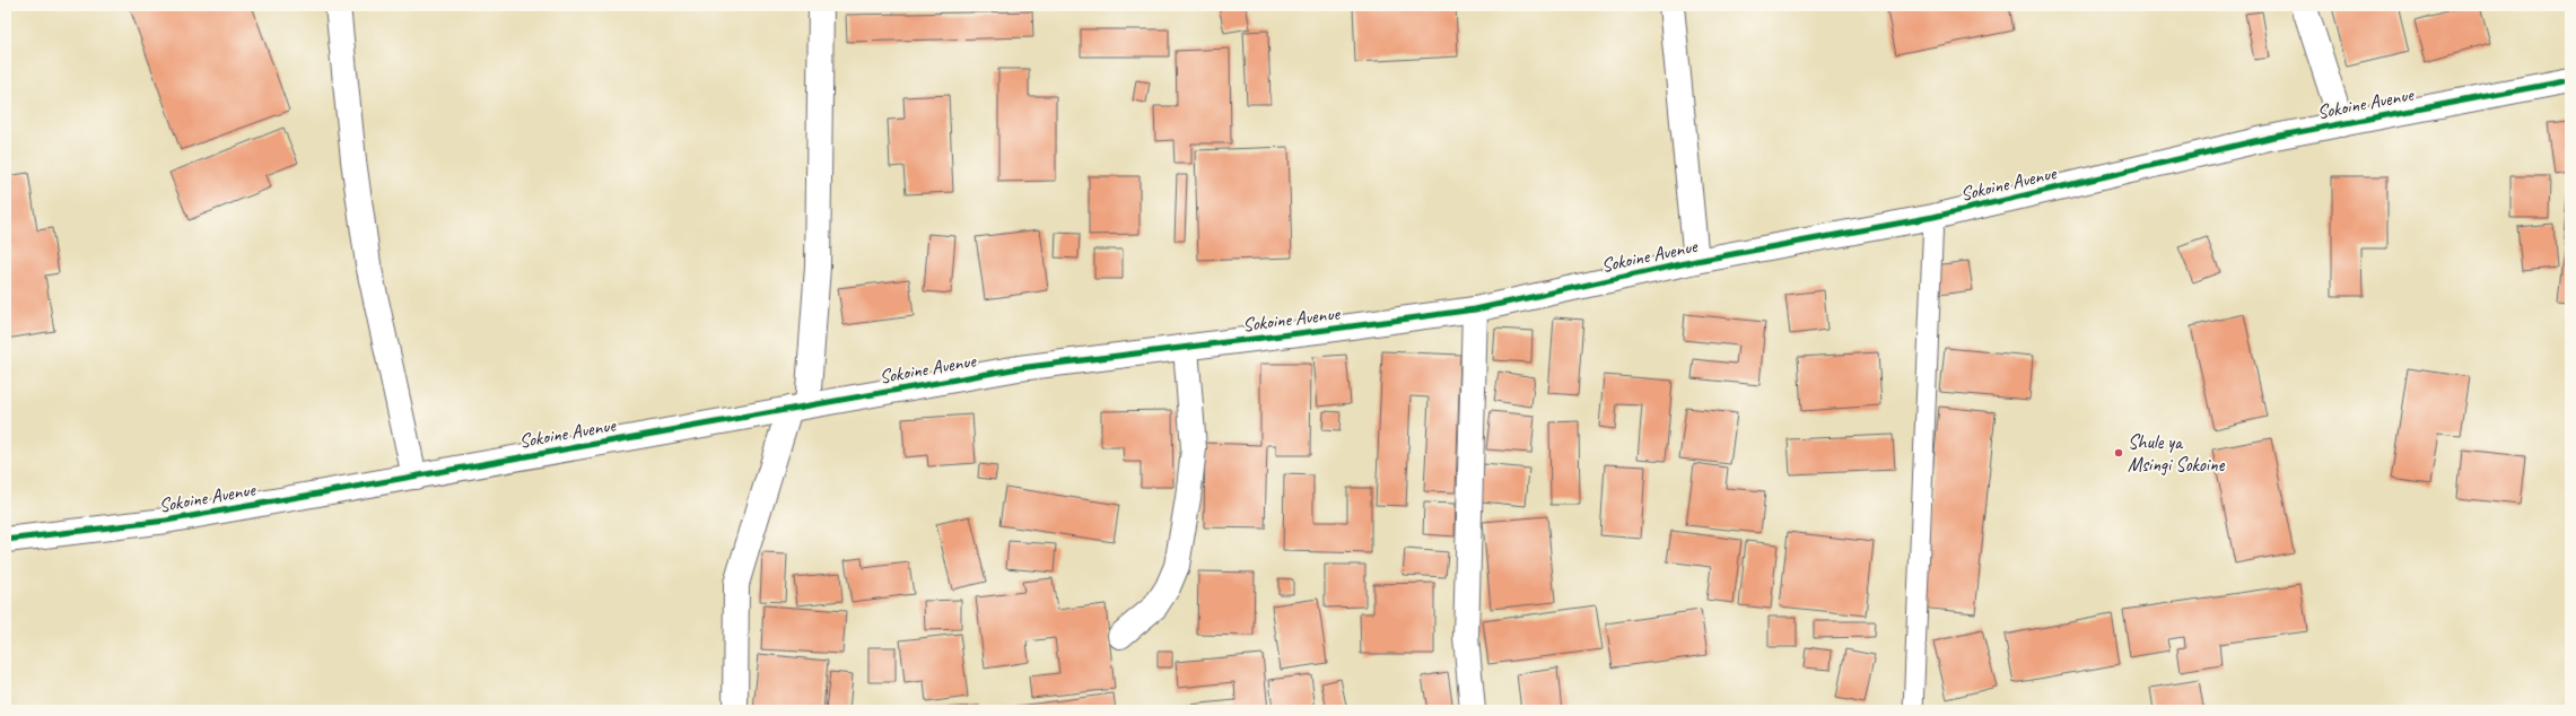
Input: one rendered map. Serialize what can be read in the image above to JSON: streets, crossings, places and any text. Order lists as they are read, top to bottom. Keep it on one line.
{"streets":{"street":["Sokoine Avenue"]},"places":["Shule ya Msingi Sokoine"]}
